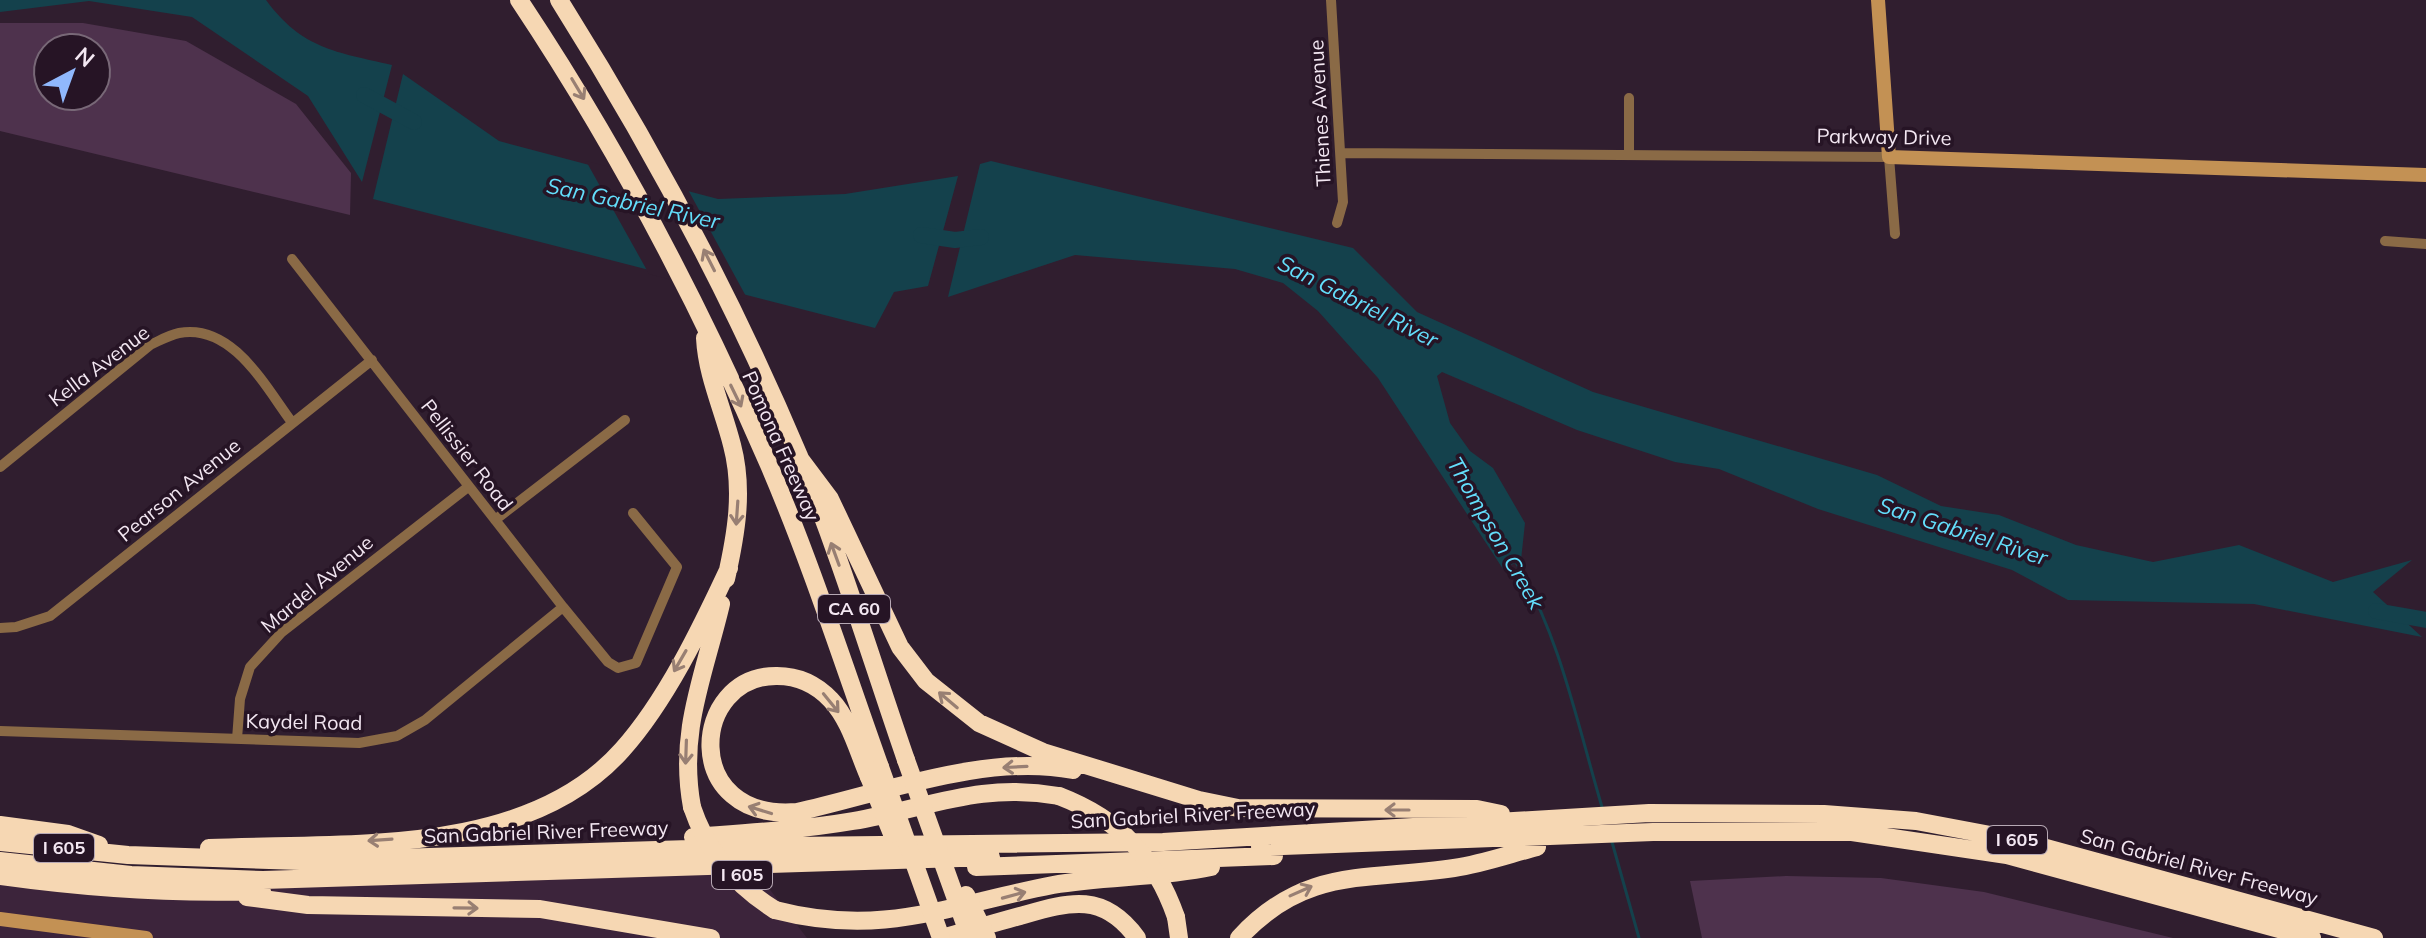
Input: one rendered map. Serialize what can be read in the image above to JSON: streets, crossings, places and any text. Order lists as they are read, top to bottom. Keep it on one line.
{"streets":{"highway":["Pomona Freeway","CA 60","San Gabriel River Freeway","I 605"],"street":["Thienes Avenue","Parkway Drive","Kella Avenue","Pellissier Road","Pearson Avenue","Mardel Avenue","Kaydel Road"]},"crossings":[["Thienes Avenue","Parkway Drive"],["Kella Avenue","Pearson Avenue"],["Pellissier Road","Pearson Avenue"],["Pellissier Road","Mardel Avenue"],["Pellissier Road","Kaydel Road"],["Mardel Avenue","Kaydel Road"]],"water":["San Gabriel River","Thompson Creek"],"north":"top right"}
